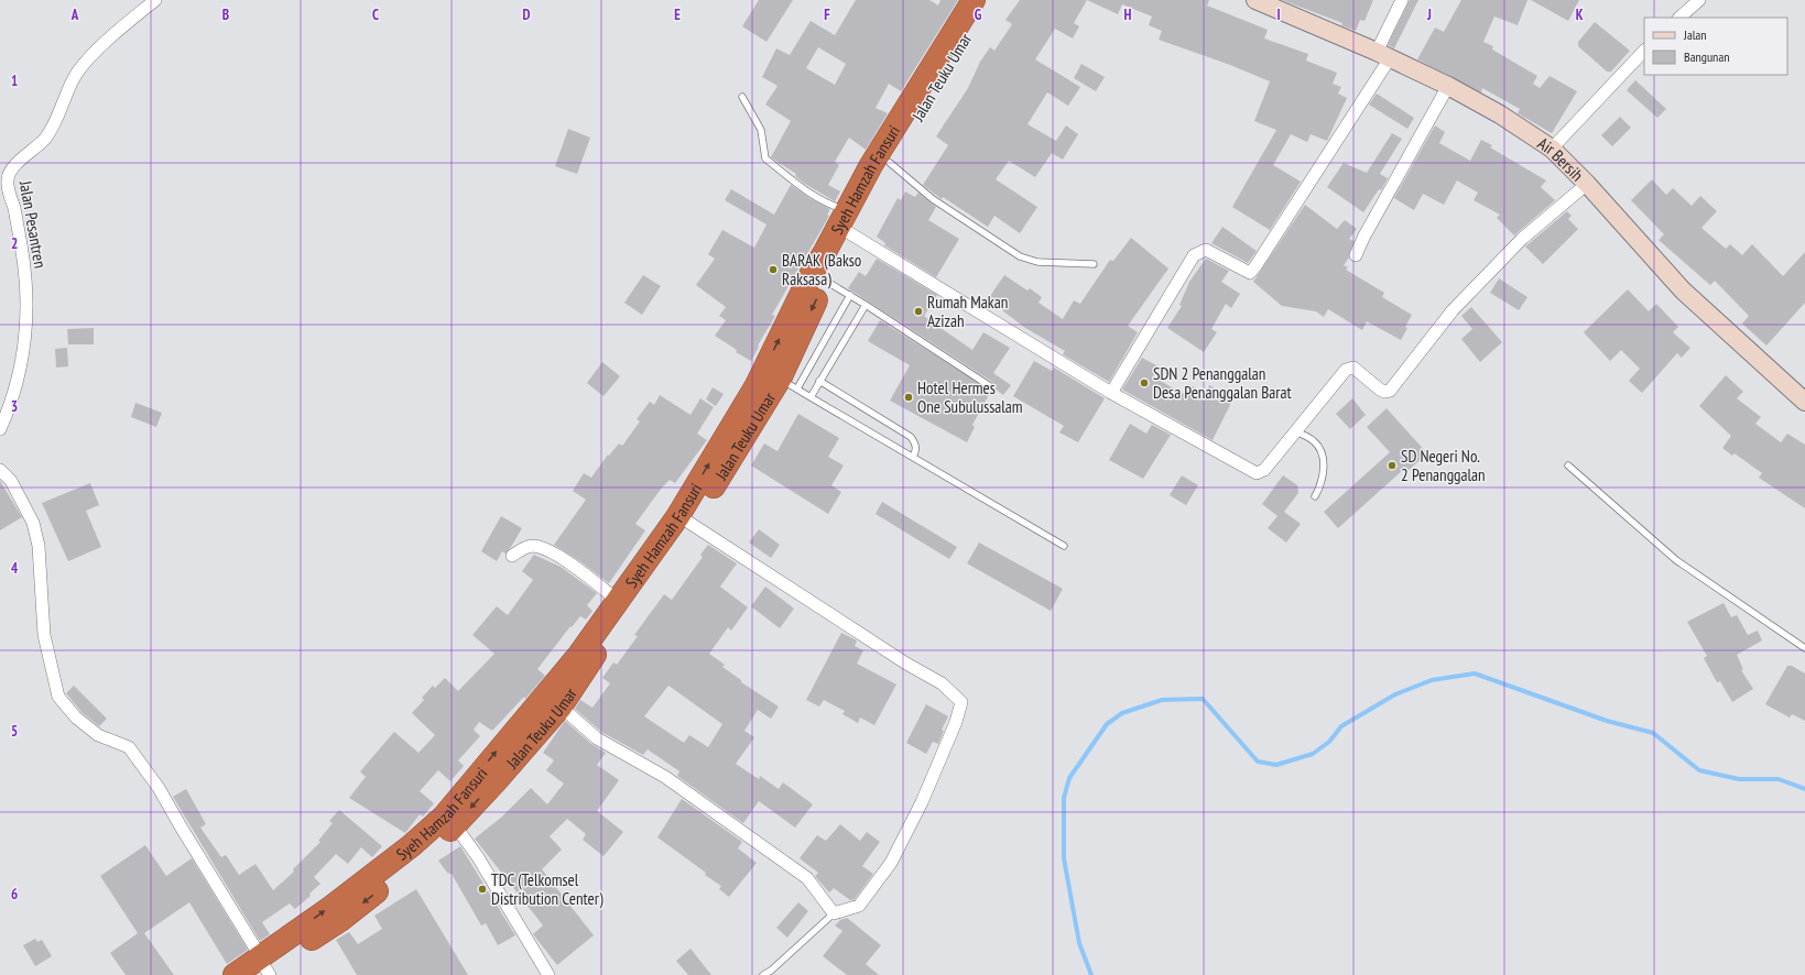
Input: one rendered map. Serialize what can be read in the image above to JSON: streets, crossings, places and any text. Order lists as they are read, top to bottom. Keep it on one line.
{"streets":{"highway":["Jalan Teuku Umar","Syeh Hamzah Fansuri"],"street":["Air Bersih","Jalan Pesantren"]},"crossings":[["Jalan Teuku Umar","Syeh Hamzah Fansuri"]],"one_way":["Jalan Teuku Umar","Syeh Hamzah Fansuri"],"places":["BARAK (Bakso Raksasa)","Rumah Makan Azizah","SDN 2 Penanggalan Desa Penanggalan Barat","Hotel Hermes One Subulussalam","SD Negeri No. 2 Penanggalan","TDC (Telkomsel Distribution Center)"],"legend":["Jalan","Bangunan"],"grid":{"columns":["A","B","C","D","E","F","G","H","I","J","K"],"rows":["1","2","3","4","5","6"]}}
